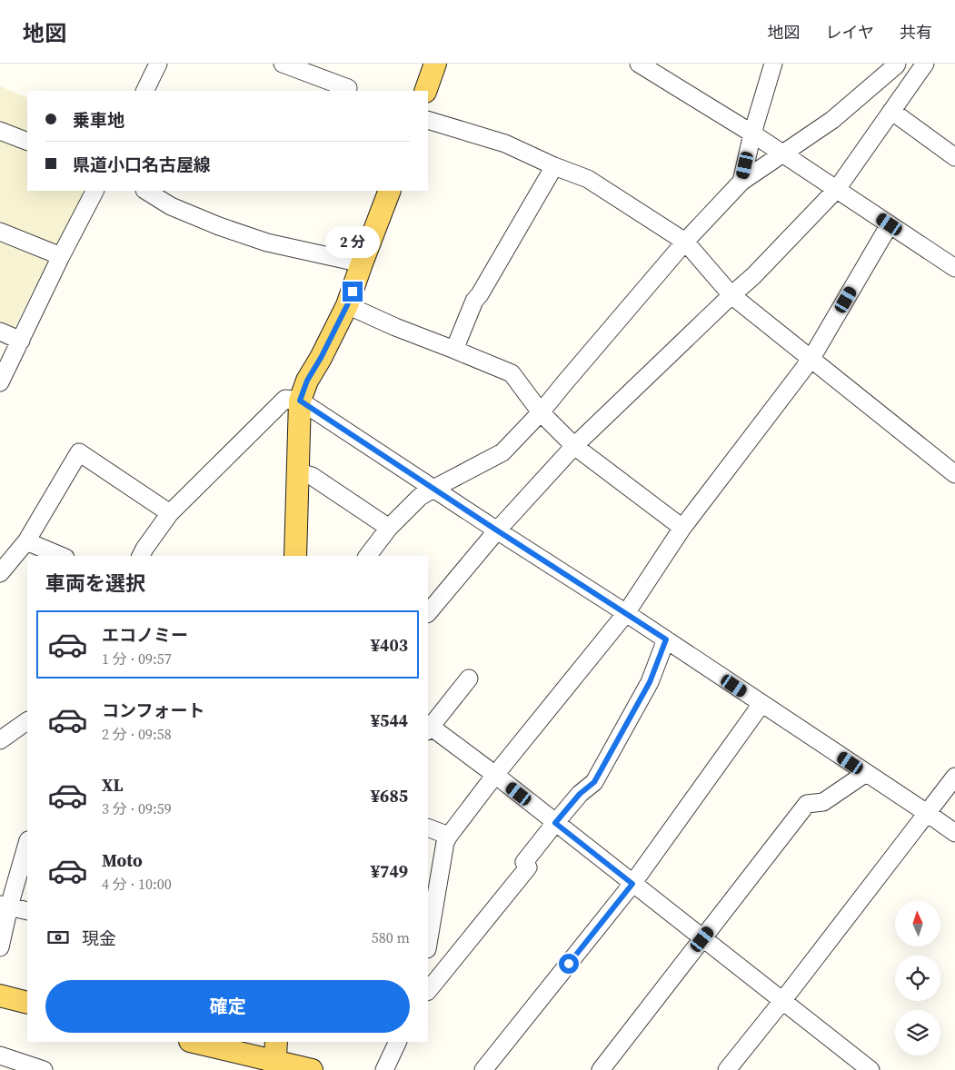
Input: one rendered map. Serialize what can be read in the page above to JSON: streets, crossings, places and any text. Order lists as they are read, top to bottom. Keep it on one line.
{"north":"top","page":{"header":"地図","nav":["地図","レイヤ","共有"],"banner":["乗車地","県道小口名古屋線"],"bubble":"2 分","heading":"車両を選択","list":[{"name":"エコノミー","note":"1 分 · 09:57","value":"¥403"},{"name":"コンフォート","note":"2 分 · 09:58","value":"¥544"},{"name":"XL","note":"3 分 · 09:59","value":"¥685"},{"name":"Moto","note":"4 分 · 10:00","value":"¥749"}],"pay":["現金","580 m"],"buttons":"確定"}}
